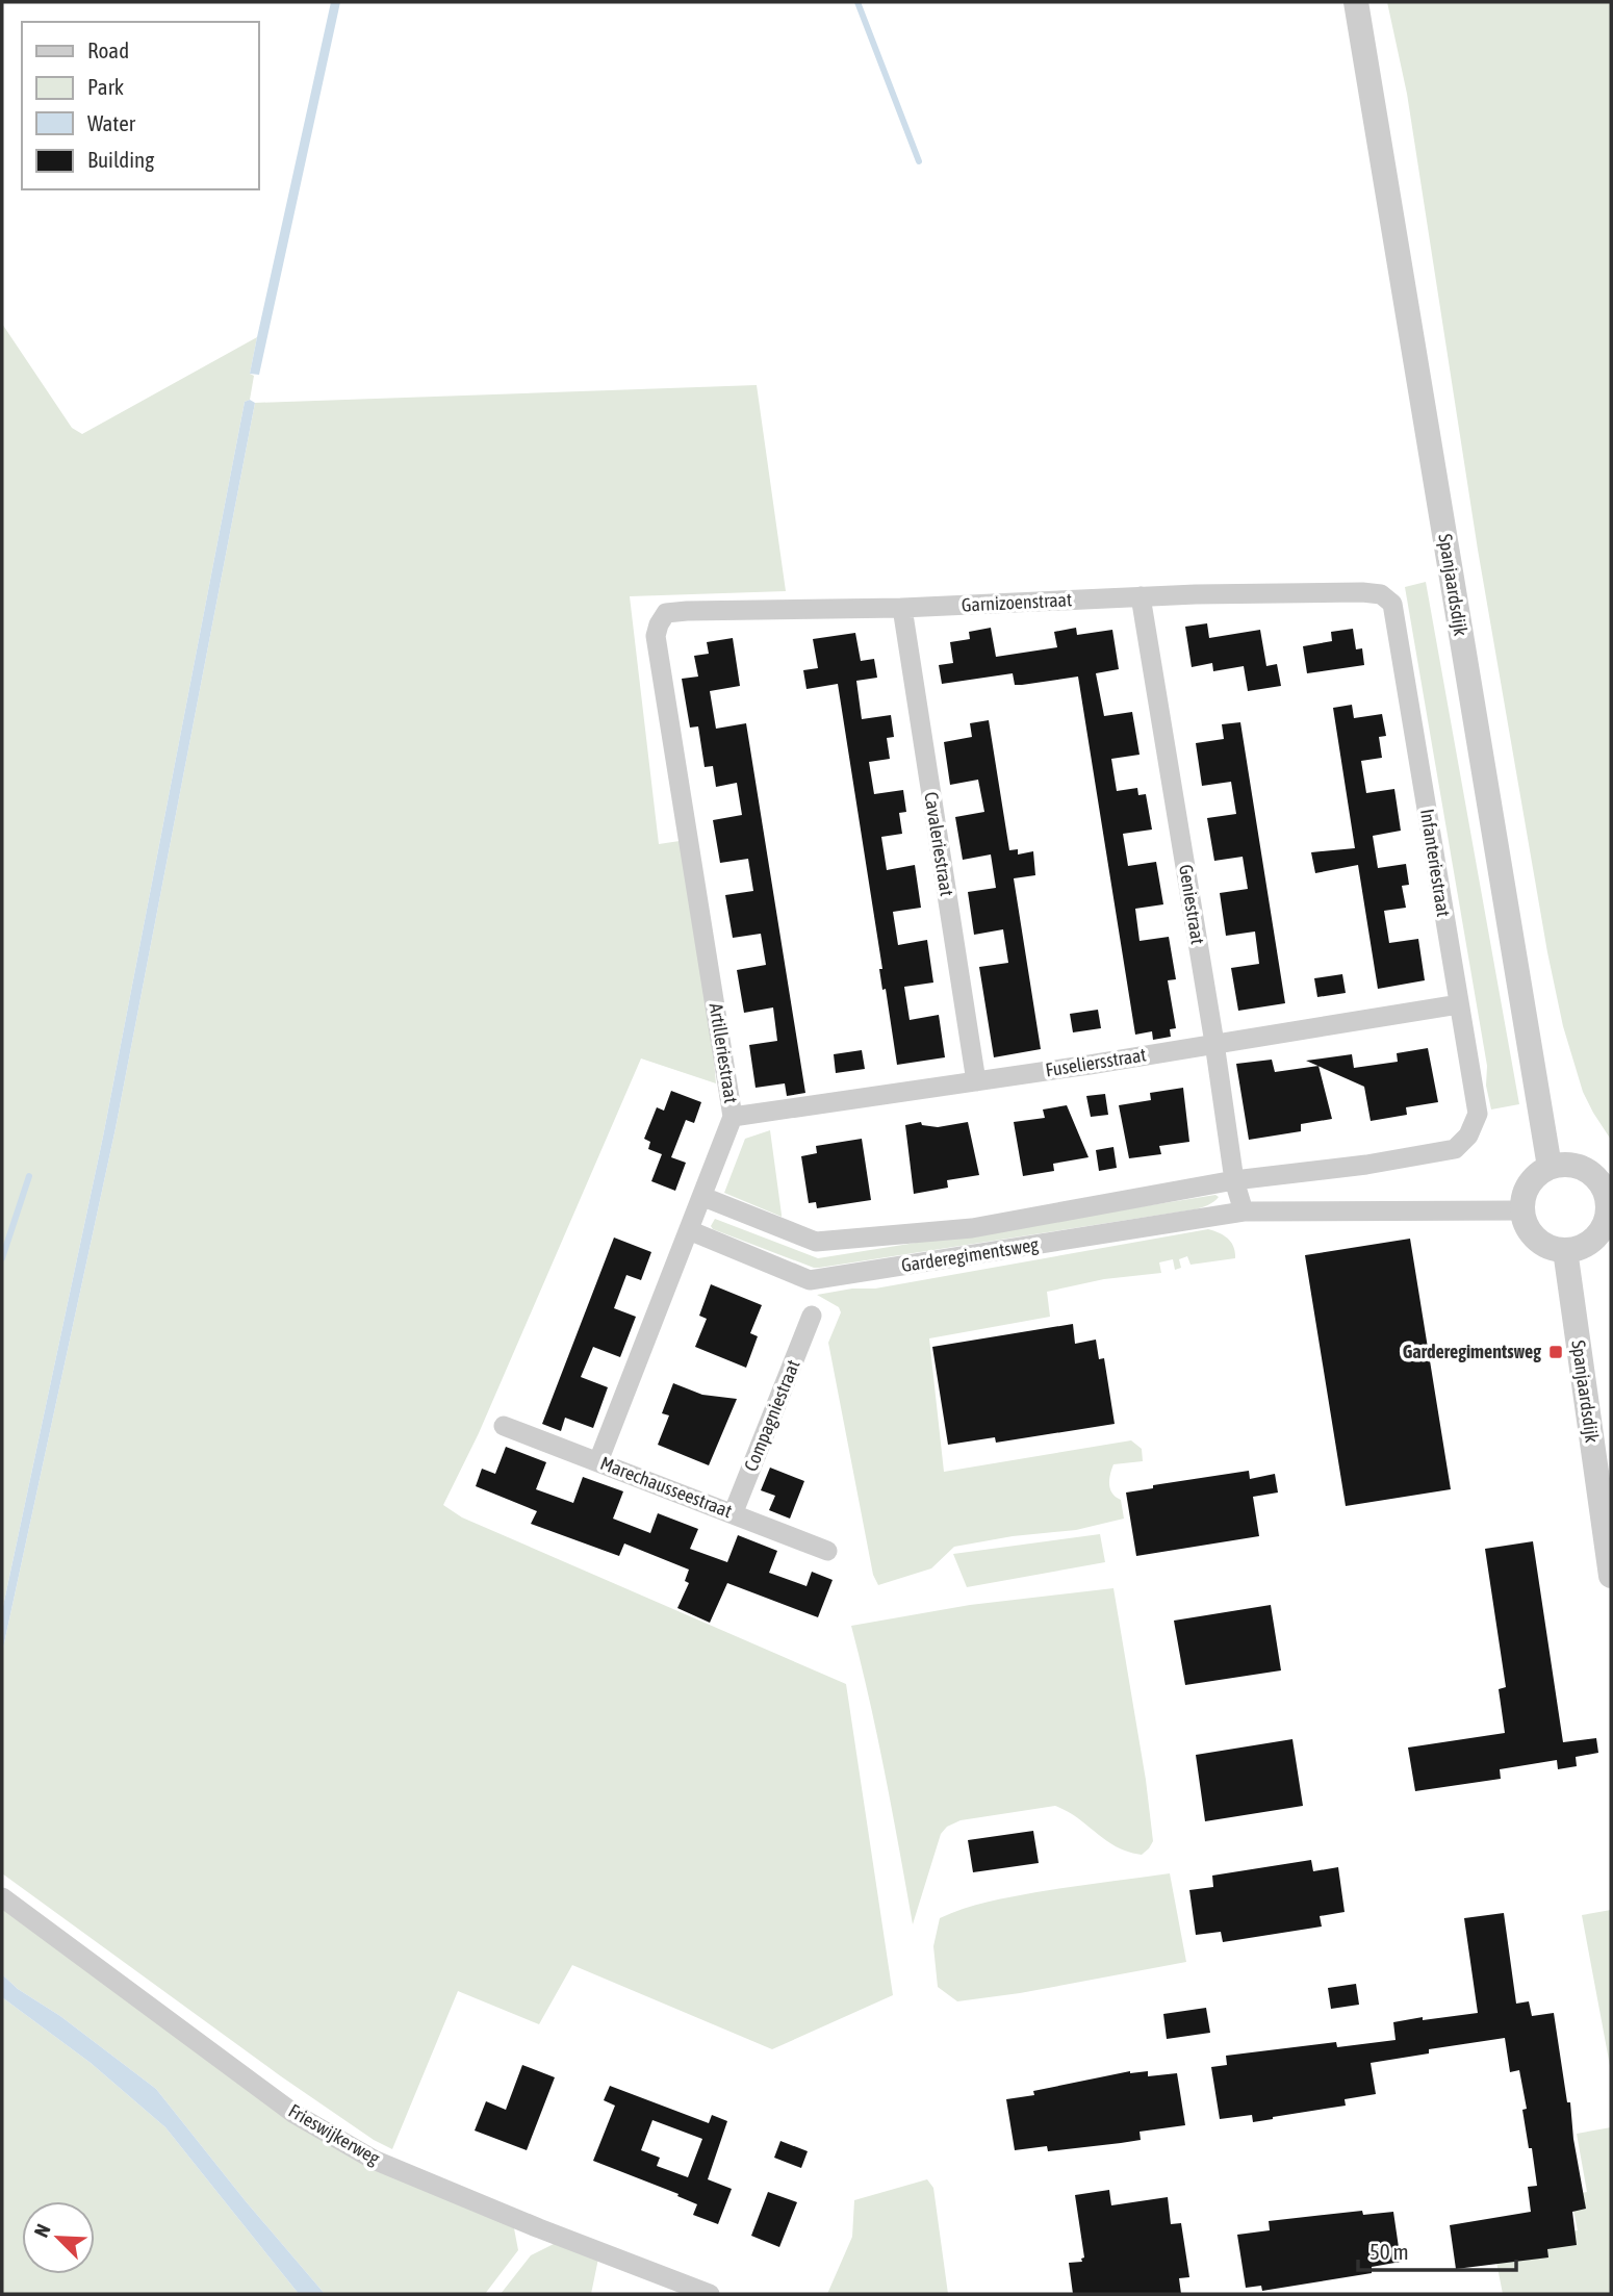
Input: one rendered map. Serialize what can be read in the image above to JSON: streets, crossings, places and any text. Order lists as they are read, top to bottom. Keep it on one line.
{"streets":{"street":["Spanjaardsdijk","Garnizoenstraat","Cavaleriestraat","Infanteriestraat","Geniestraat","Artilleriestraat","Fuseliersstraat","Garderegimentsweg","Compagniestraat","Marechausseestraat","Frieswijkerweg"]},"crossings":[["Spanjaardsdijk","Garderegimentsweg"],["Garnizoenstraat","Cavaleriestraat"],["Garnizoenstraat","Infanteriestraat"],["Garnizoenstraat","Geniestraat"],["Garnizoenstraat","Artilleriestraat"],["Cavaleriestraat","Fuseliersstraat"],["Infanteriestraat","Fuseliersstraat"],["Infanteriestraat","Garderegimentsweg"],["Geniestraat","Fuseliersstraat"],["Geniestraat","Garderegimentsweg"],["Artilleriestraat","Fuseliersstraat"],["Artilleriestraat","Garderegimentsweg"],["Artilleriestraat","Marechausseestraat"],["Compagniestraat","Marechausseestraat"]],"places":{"transit":["Garderegimentsweg"]},"legend":["Road","Park","Water","Building"],"scale_bar":"50 m","north":"top left"}
